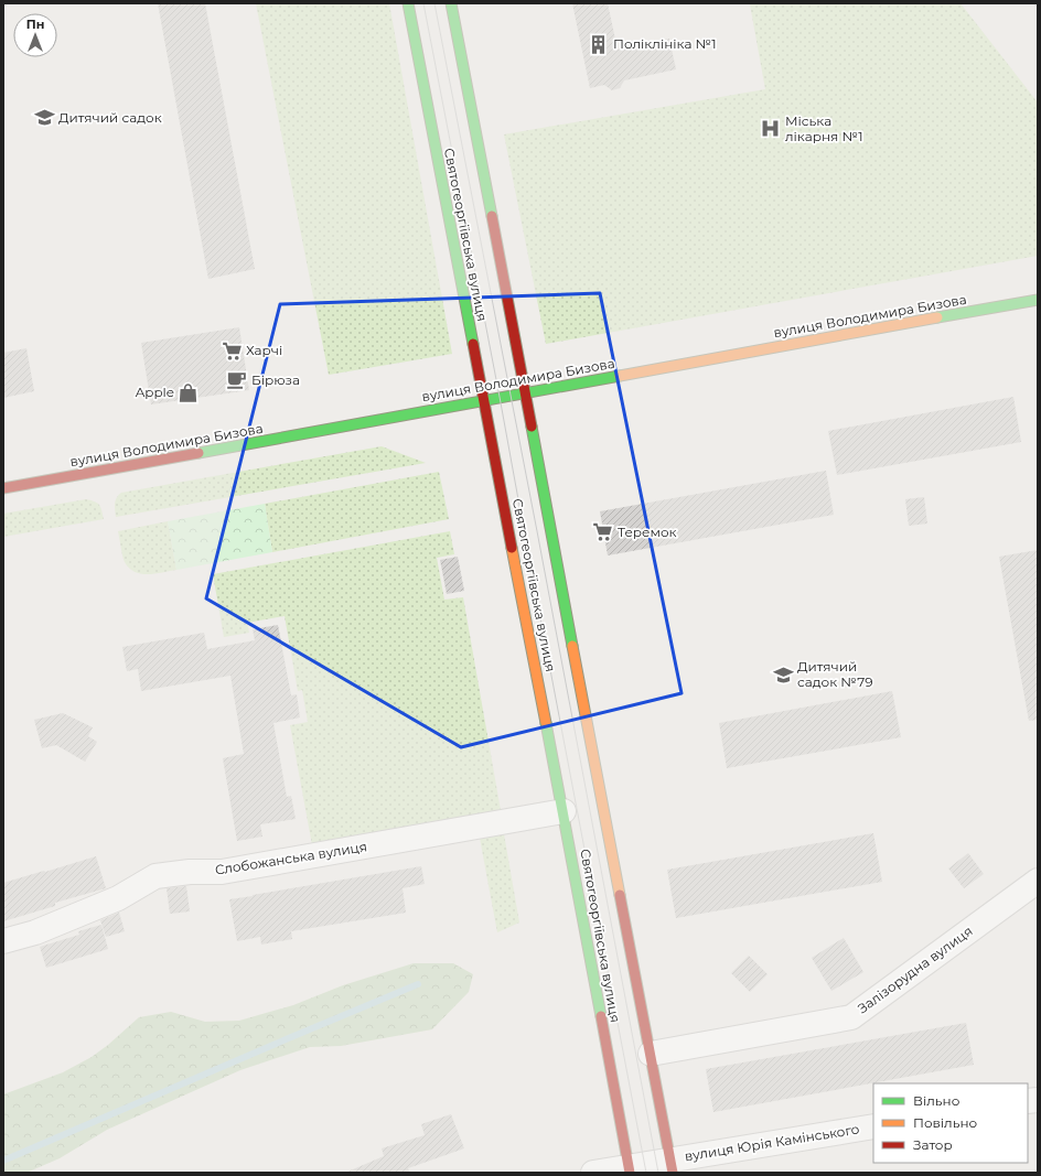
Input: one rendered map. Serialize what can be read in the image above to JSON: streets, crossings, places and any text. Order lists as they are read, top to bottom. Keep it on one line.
{"streets":{"main road":["Святогеоргіївська вулиця","вулиця Володимира Бизова"],"street":["Слобожанська вулиця","Залізорудна вулиця","вулиця Юрія Камінського"]},"crossings":[["Святогеоргіївська вулиця","вулиця Володимира Бизова"],["Святогеоргіївська вулиця","Слобожанська вулиця"],["Святогеоргіївська вулиця","Залізорудна вулиця"],["Святогеоргіївська вулиця","вулиця Юрія Камінського"]],"places":{"building":["Поліклініка №1"],"school or university":["Дитячий садок","Дитячий садок №79"],"hospital":["Міська лікарня №1"],"supermarket":["Харчі","Теремок"],"cafe":["Бірюза"],"shop":["Apple"]},"legend":["Вільно","Повільно","Затор"],"north":"top"}
